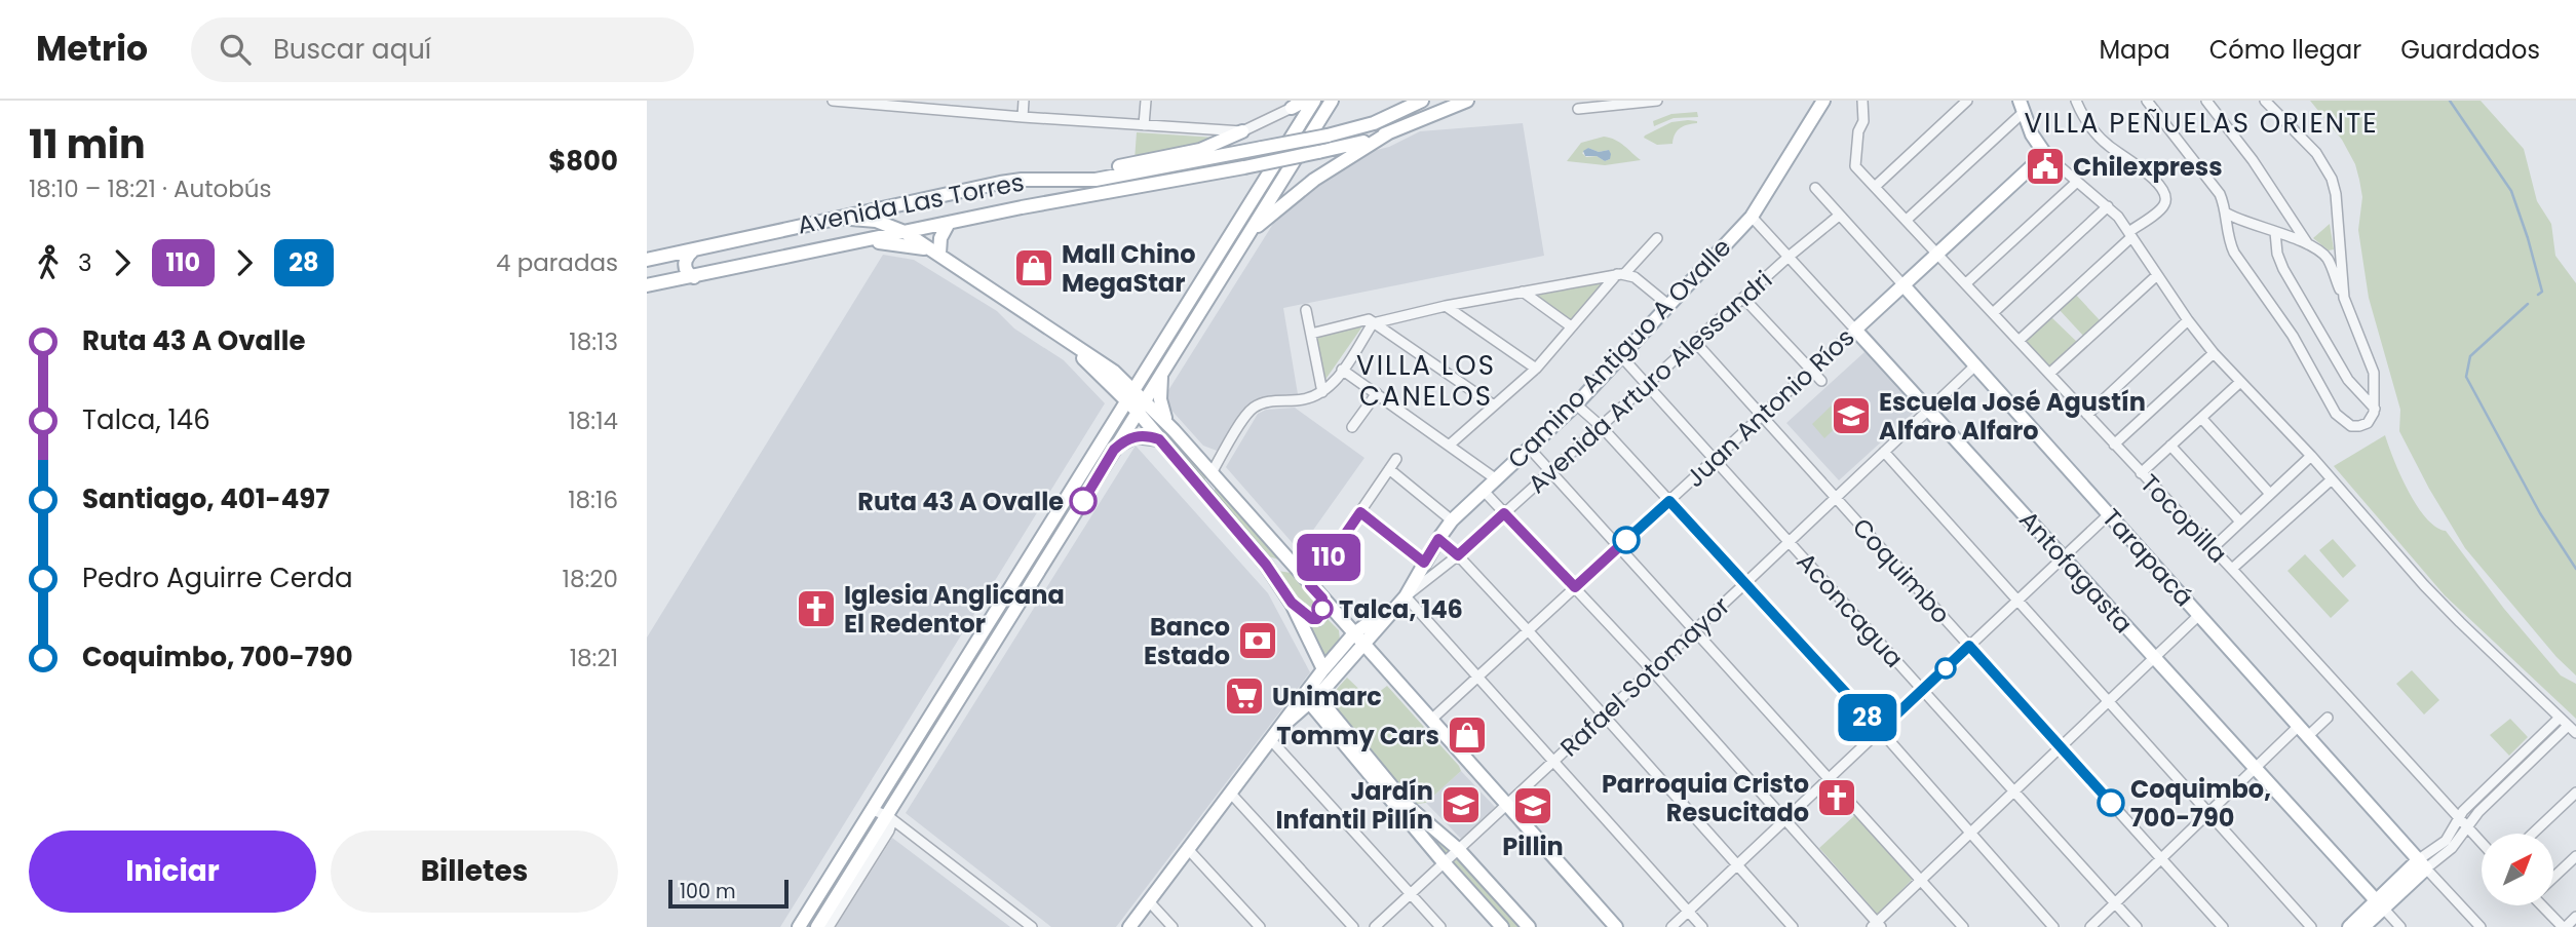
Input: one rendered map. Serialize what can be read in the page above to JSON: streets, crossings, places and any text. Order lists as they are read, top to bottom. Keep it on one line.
{"streets":{"main road":["Avenida Las Torres","Camino Antiguo A Ovalle","Avenida Arturo Alessandri","Juan Antonio Ríos","Tarapacá","Antofagasta"],"street":["Tocopilla","Coquimbo","Aconcagua","Rafael Sotomayor"]},"crossings":[["Camino Antiguo A Ovalle","Avenida Arturo Alessandri"],["Camino Antiguo A Ovalle","Antofagasta"],["Camino Antiguo A Ovalle","Aconcagua"],["Avenida Arturo Alessandri","Tarapacá"],["Avenida Arturo Alessandri","Coquimbo"],["Avenida Arturo Alessandri","Antofagasta"],["Avenida Arturo Alessandri","Aconcagua"],["Juan Antonio Ríos","Tocopilla"],["Juan Antonio Ríos","Tarapacá"],["Juan Antonio Ríos","Coquimbo"],["Juan Antonio Ríos","Antofagasta"],["Juan Antonio Ríos","Aconcagua"],["Tarapacá","Rafael Sotomayor"],["Coquimbo","Rafael Sotomayor"],["Antofagasta","Rafael Sotomayor"],["Aconcagua","Rafael Sotomayor"]],"districts":["VILLA PEÑUELAS ORIENTE","VILLA LOS CANELOS"],"places":{"public building":["Chilexpress"],"shop":["Mall Chino MegaStar","Tommy Cars"],"school or university":["Escuela José Agustín Alfaro Alfaro","Jardín Infantil Pillín","Pillin"],"other":["Ruta 43 A Ovalle","Talca, 146","Coquimbo, 700-790"],"church":["Iglesia Anglicana El Redentor","Parroquia Cristo Resucitado"],"bank":["Banco Estado"],"supermarket":["Unimarc"]},"lines":["bus line 110","bus line 28"],"scale_bar":"100 m","north":"top right","page":{"header":"Metrio","search":"Buscar aquí","nav":["Mapa","Cómo llegar","Guardados"],"heading":["11 min","18:10 – 18:21 · Autobús","$800"],"on_map":["110","28"],"legs":["3","110","28","4 paradas"],"list":[{"name":"Ruta 43 A Ovalle","value":"18:13"},{"name":"Talca, 146","value":"18:14"},{"name":"Santiago, 401-497","value":"18:16"},{"name":"Pedro Aguirre Cerda","value":"18:20"},{"name":"Coquimbo, 700-790","value":"18:21"}],"buttons":["Iniciar","Billetes"],"scale":"100 m"}}
